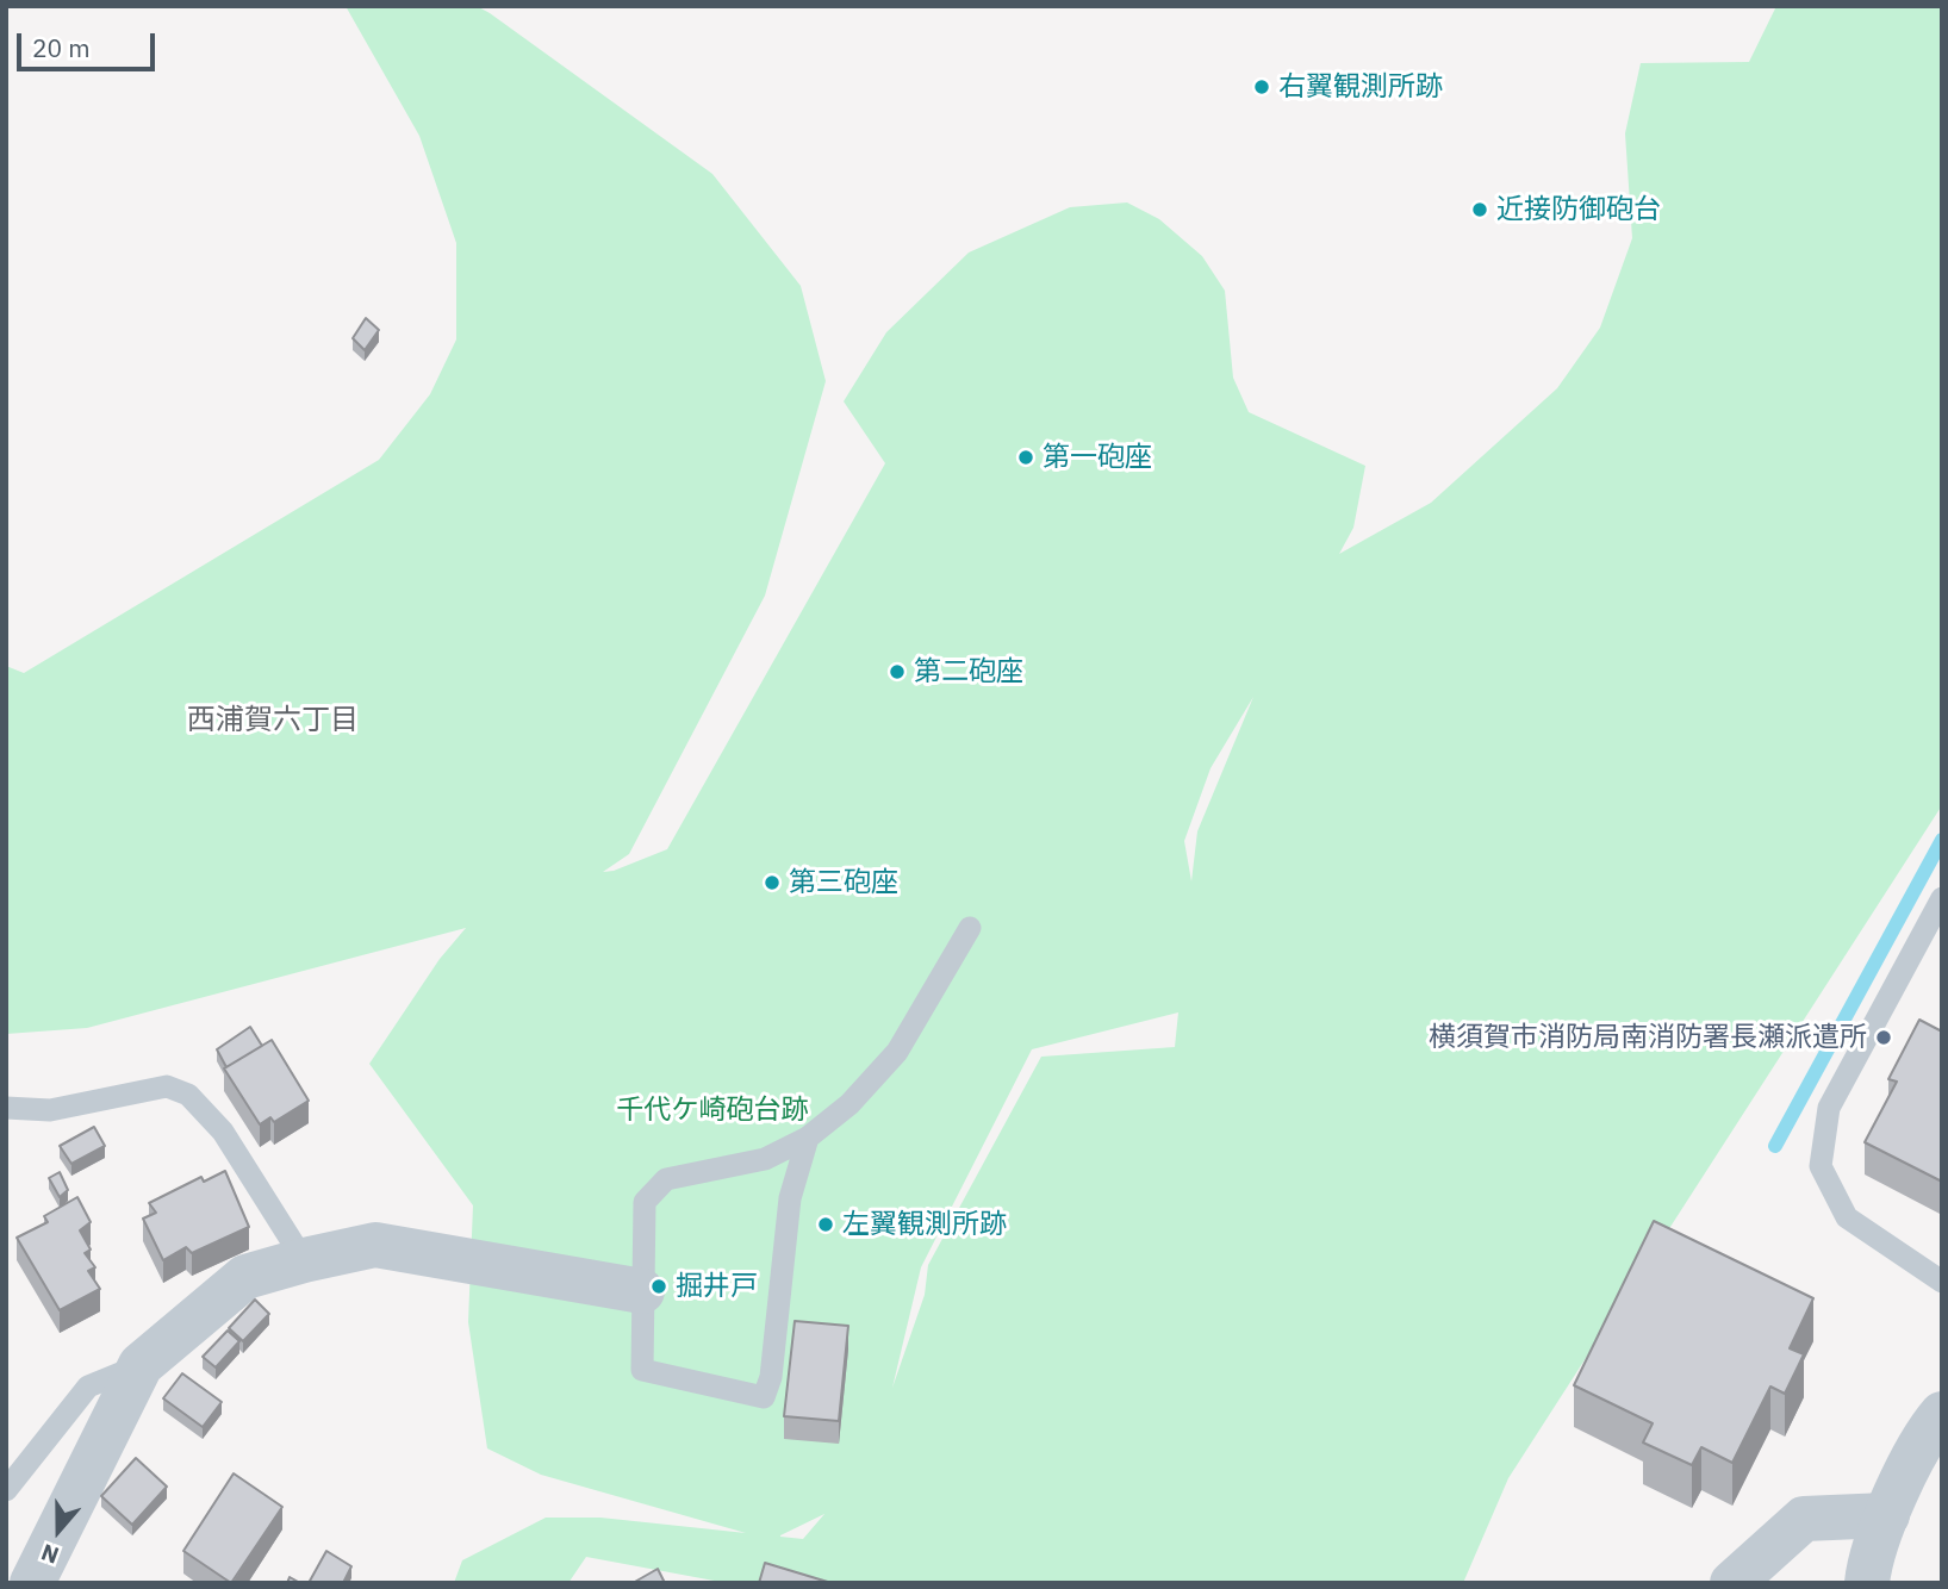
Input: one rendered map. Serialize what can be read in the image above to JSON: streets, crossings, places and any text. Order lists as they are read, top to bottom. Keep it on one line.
{"districts":["西浦賀六丁目"],"parks":["千代ケ崎砲台跡"],"places":["右翼観測所跡","近接防御砲台","第一砲座","第二砲座","第三砲座","横須賀市消防局南消防署長瀬派遣所","左翼観測所跡","掘井戸"],"scale_bar":"20 m","north":"bottom"}
